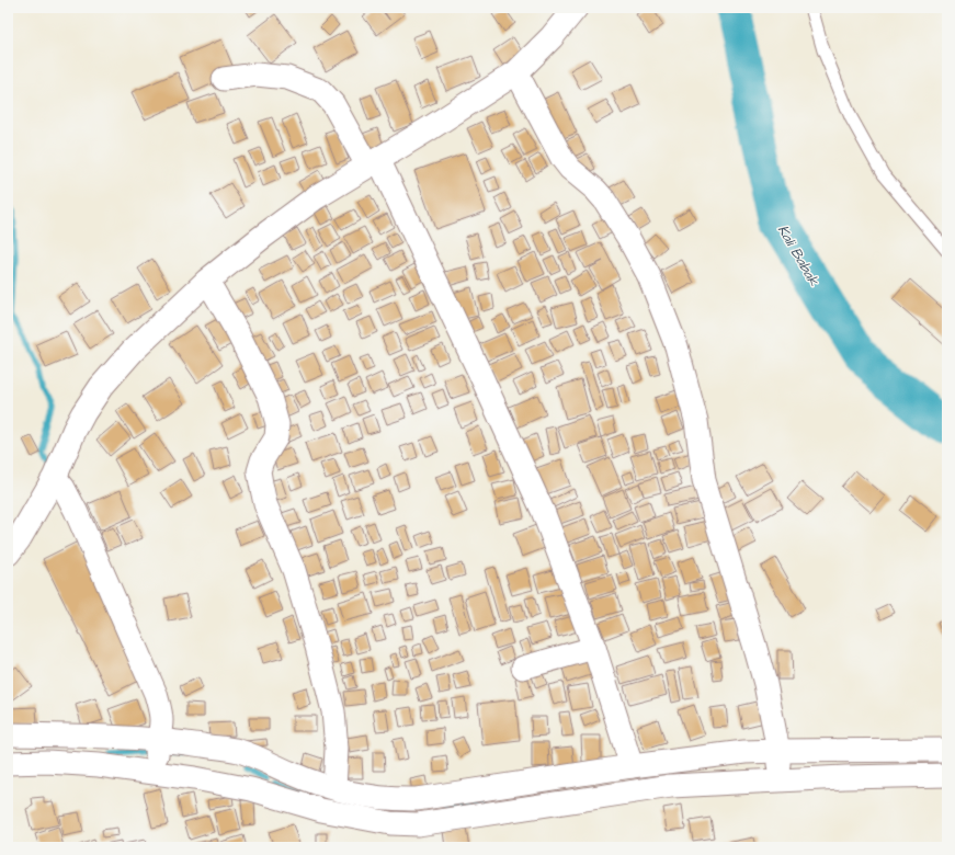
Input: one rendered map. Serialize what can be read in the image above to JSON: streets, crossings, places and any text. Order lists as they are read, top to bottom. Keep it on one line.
{"water":["Kali Babak"]}
